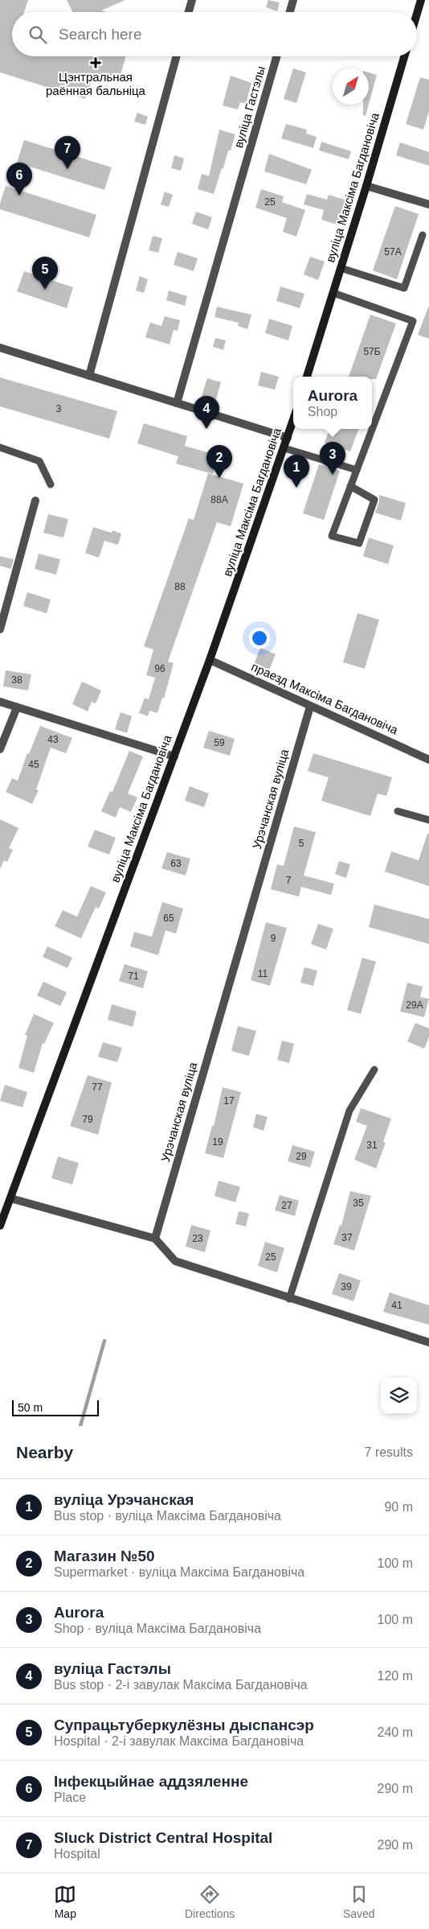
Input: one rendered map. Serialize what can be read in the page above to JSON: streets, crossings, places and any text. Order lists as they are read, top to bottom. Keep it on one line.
{"streets":{"main road":["вуліца Максіма Багдановіча"],"street":["вуліца Гастэлы","праезд Максіма Багдановіча","Урэчанская вуліца"]},"crossings":[["вуліца Максіма Багдановіча","праезд Максіма Багдановіча"],["праезд Максіма Багдановіча","Урэчанская вуліца"]],"places":{"health":["Цэнтральная раённая бальніца"]},"house_numbers":["25","57А","57Б","3","88А","88","96","38","43","59","45","5","63","7","65","9","11","71","29А","77","17","79","19","31","29","35","27","37","23","25","39","41"],"scale_bar":"50 m","north":"top right","page":{"search":"Search here","pins":["7","6","5","4","3","2","1"],"popup":["Aurora","Shop"],"scale":"50 m","heading":["Nearby","7 results"],"list":[{"mark":"1","name":"вуліца Урэчанская","note":"Bus stop · вуліца Максіма Багдановіча","value":"90 m"},{"mark":"2","name":"Магазин №50","note":"Supermarket · вуліца Максіма Багдановіча","value":"100 m"},{"mark":"3","name":"Aurora","note":"Shop · вуліца Максіма Багдановіча","value":"100 m"},{"mark":"4","name":"вуліца Гастэлы","note":"Bus stop · 2-і завулак Максіма Багдановіча","value":"120 m"},{"mark":"5","name":"Супрацьтуберкулёзны дыспансэр","note":"Hospital · 2-і завулак Максіма Багдановіча","value":"240 m"},{"mark":"6","name":"Інфекцыйнае аддзяленне","note":"Place","value":"290 m"},{"mark":"7","name":"Sluck District Central Hospital","note":"Hospital","value":"290 m"}],"nav":["Map","Directions","Saved"]}}
